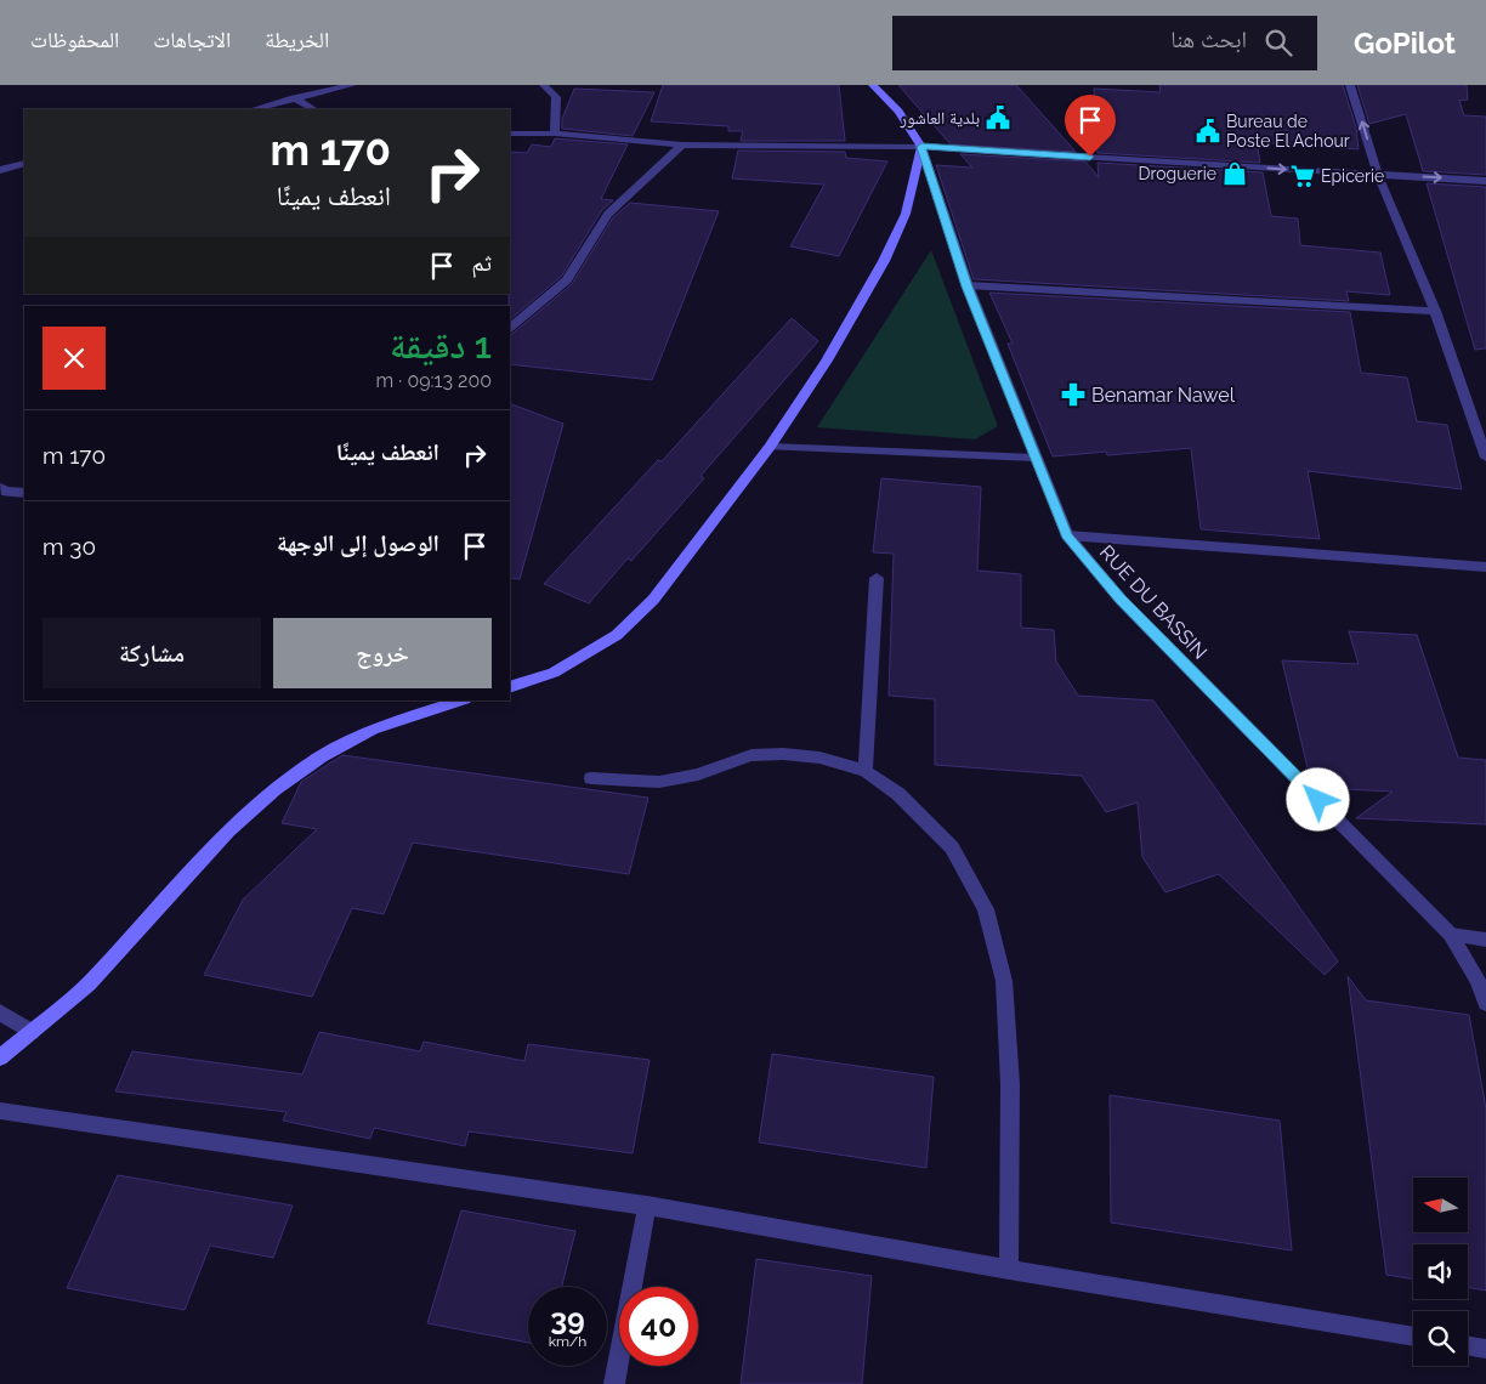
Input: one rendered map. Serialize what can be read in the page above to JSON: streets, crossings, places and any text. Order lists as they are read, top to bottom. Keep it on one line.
{"streets":{"street":["RUE DU BASSIN"]},"places":{"public building":["بلدية العاشور","Bureau de Poste El Achour"],"shop":["Droguerie"],"supermarket":["Epicerie"],"pharmacy":["Benamar Nawel"]},"north":"left","page":{"header":"GoPilot","search":"ابحث هنا","nav":["الخريطة","الاتجاهات","المحفوظات"],"turn":["170 m","انعطف يمينًا"],"then":"ثم","heading":["1 دقيقة","200 m · 09:13"],"list":[{"name":"انعطف يمينًا","value":"170 m"},{"name":"الوصول إلى الوجهة","value":"30 m"}],"buttons":["خروج","مشاركة"],"speed":"39 km/h","limit":"40"}}
